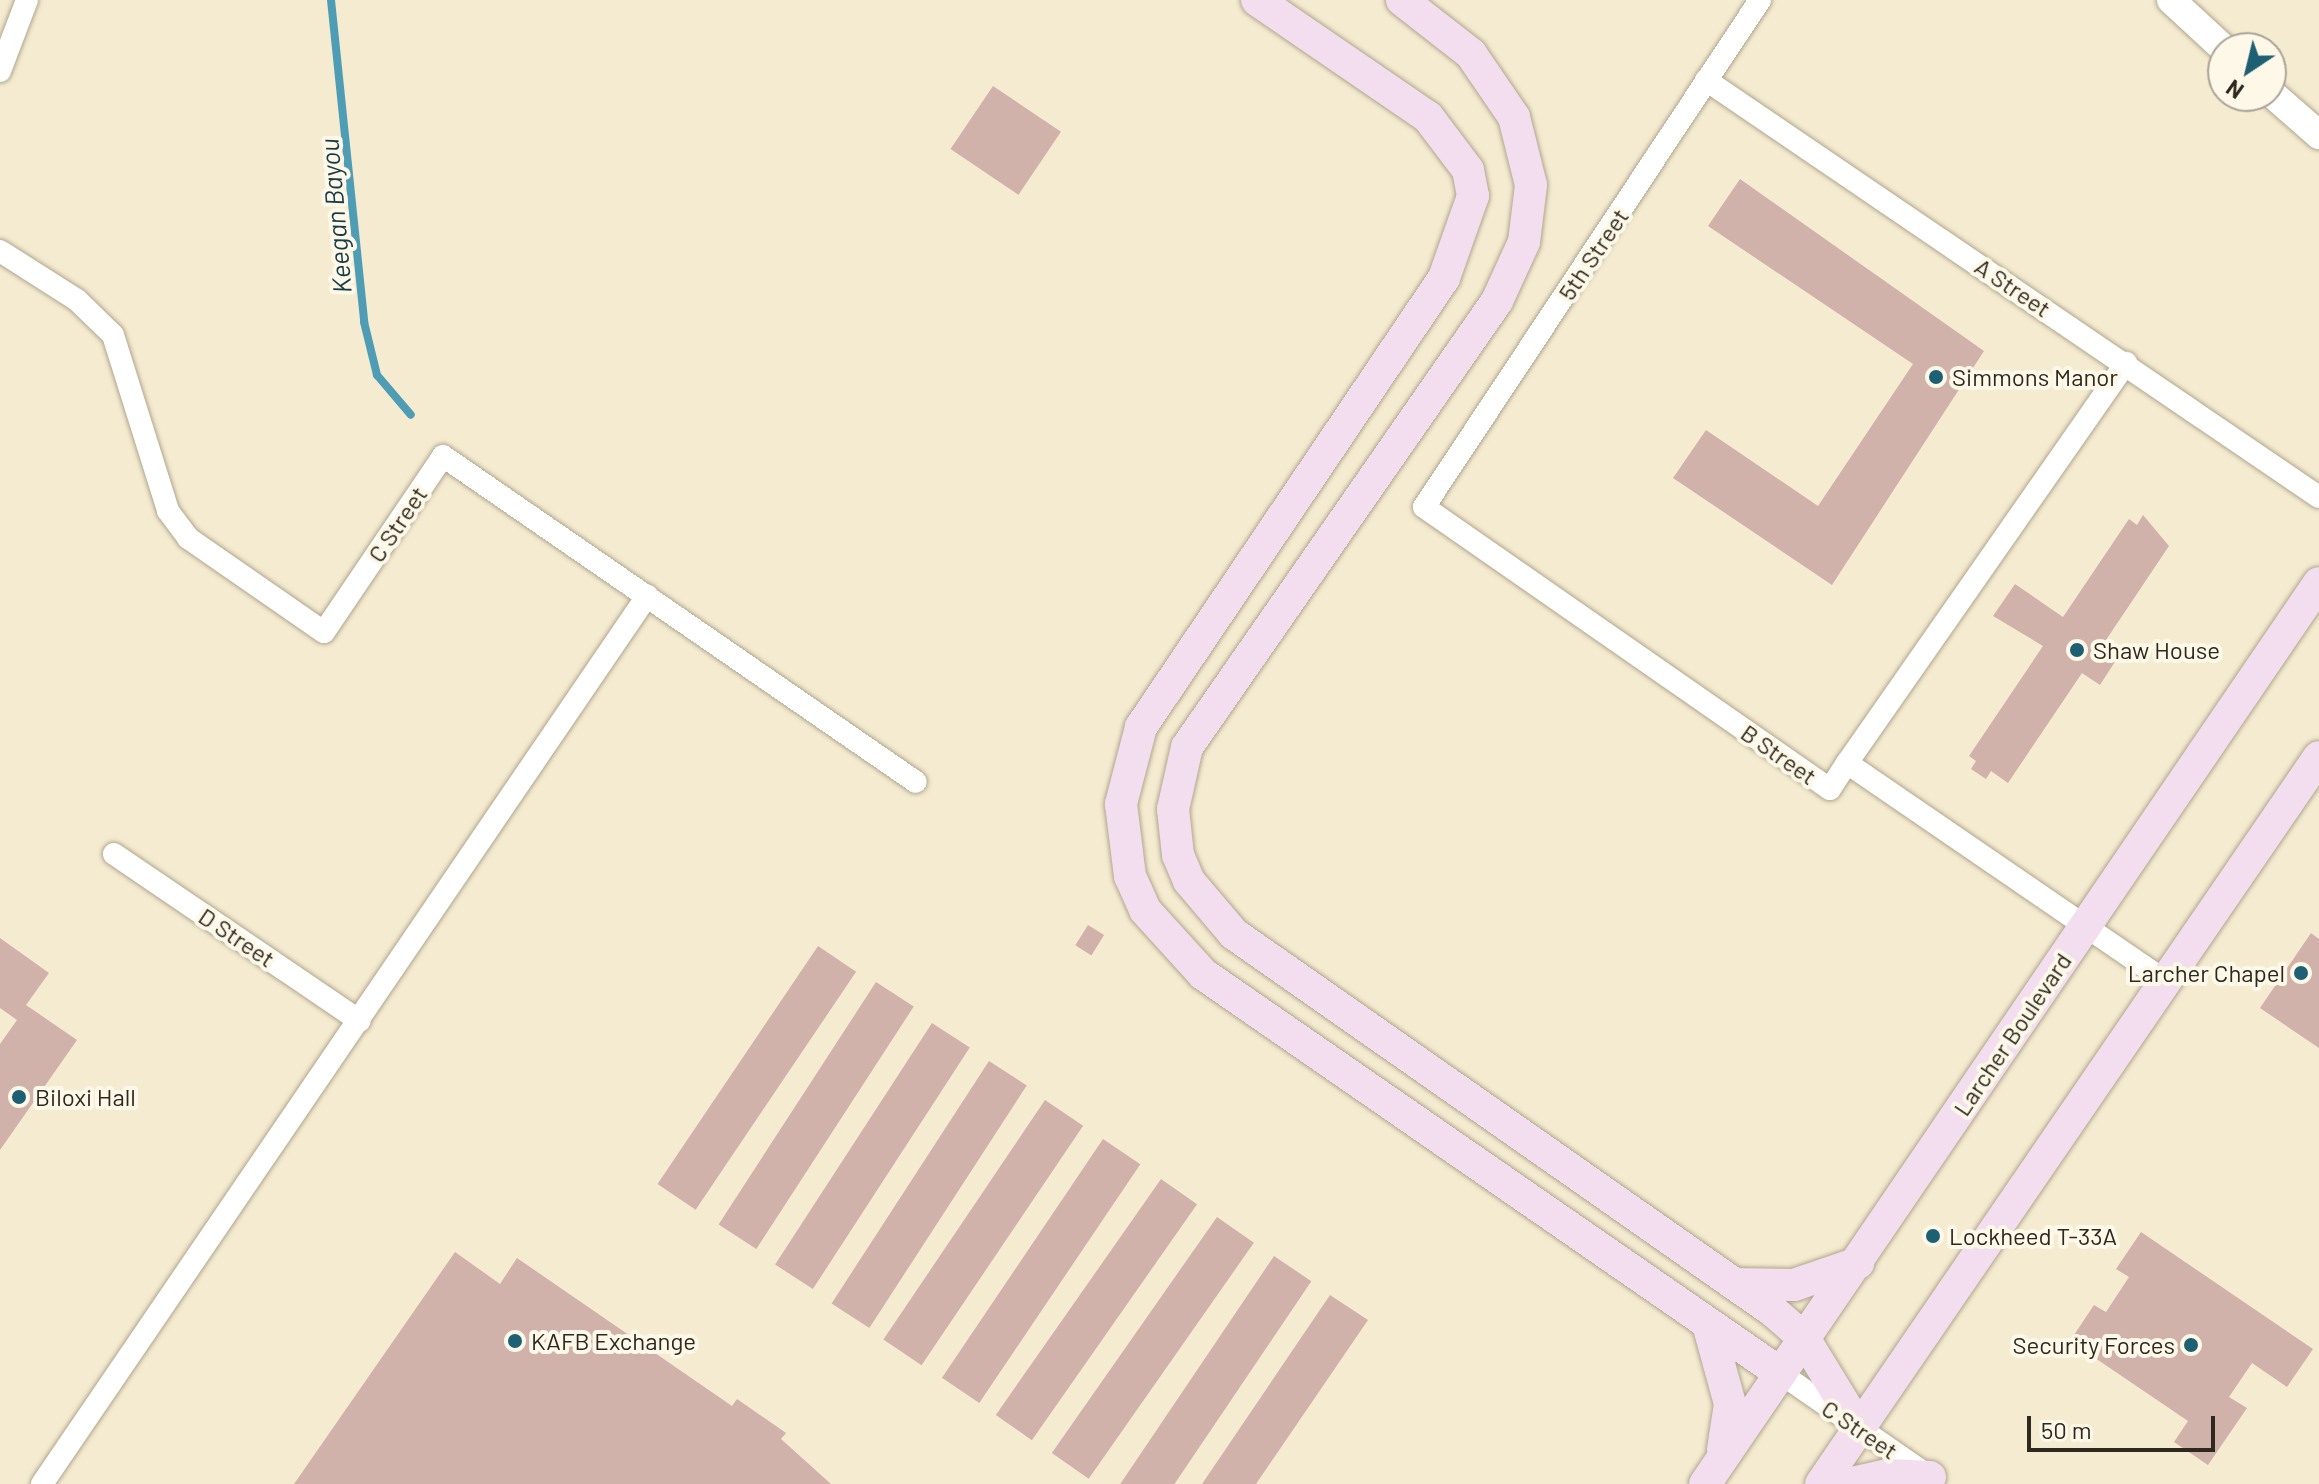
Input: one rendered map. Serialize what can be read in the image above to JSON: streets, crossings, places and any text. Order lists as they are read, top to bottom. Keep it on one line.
{"streets":{"main road":["Larcher Boulevard"],"street":["5th Street","A Street","C Street","B Street","D Street"]},"crossings":[["5th Street","A Street"],["5th Street","B Street"],["C Street","Larcher Boulevard"],["B Street","Larcher Boulevard"]],"water":["Keegan Bayou"],"places":["Simmons Manor","Shaw House","Larcher Chapel","Biloxi Hall","Lockheed T-33A","KAFB Exchange","Security Forces"],"scale_bar":"50 m","north":"bottom left"}
